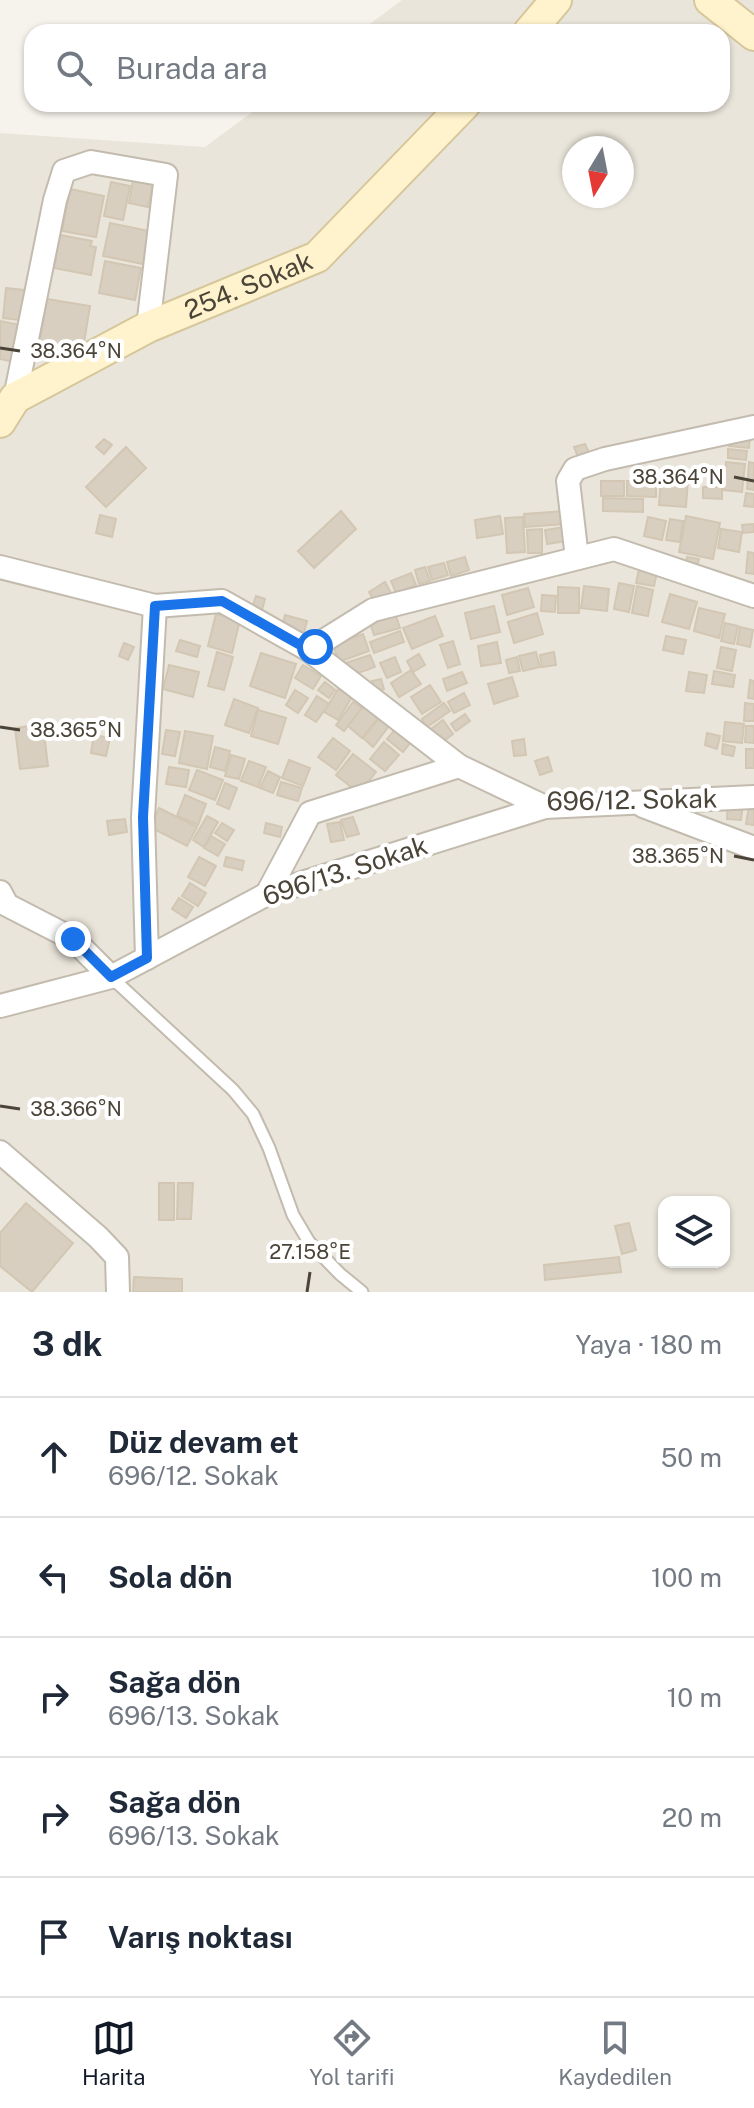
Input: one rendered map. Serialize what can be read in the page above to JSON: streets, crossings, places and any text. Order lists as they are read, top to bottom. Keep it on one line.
{"streets":{"street":["254. Sokak","696/12. Sokak","696/13. Sokak"]},"crossings":[["696/12. Sokak","696/13. Sokak"]],"north":"bottom","page":{"search":"Burada ara","heading":["3 dk","Yaya · 180 m"],"list":[["Düz devam et","696/12. Sokak","50 m"],["Sola dön","100 m"],["Sağa dön","696/13. Sokak","10 m"],["Sağa dön","696/13. Sokak","20 m"],"Varış noktası"],"nav":["Harita","Yol tarifi","Kaydedilen"]},"coordinates":["38.364°N","38.365°N","38.366°N","27.158°E"]}
